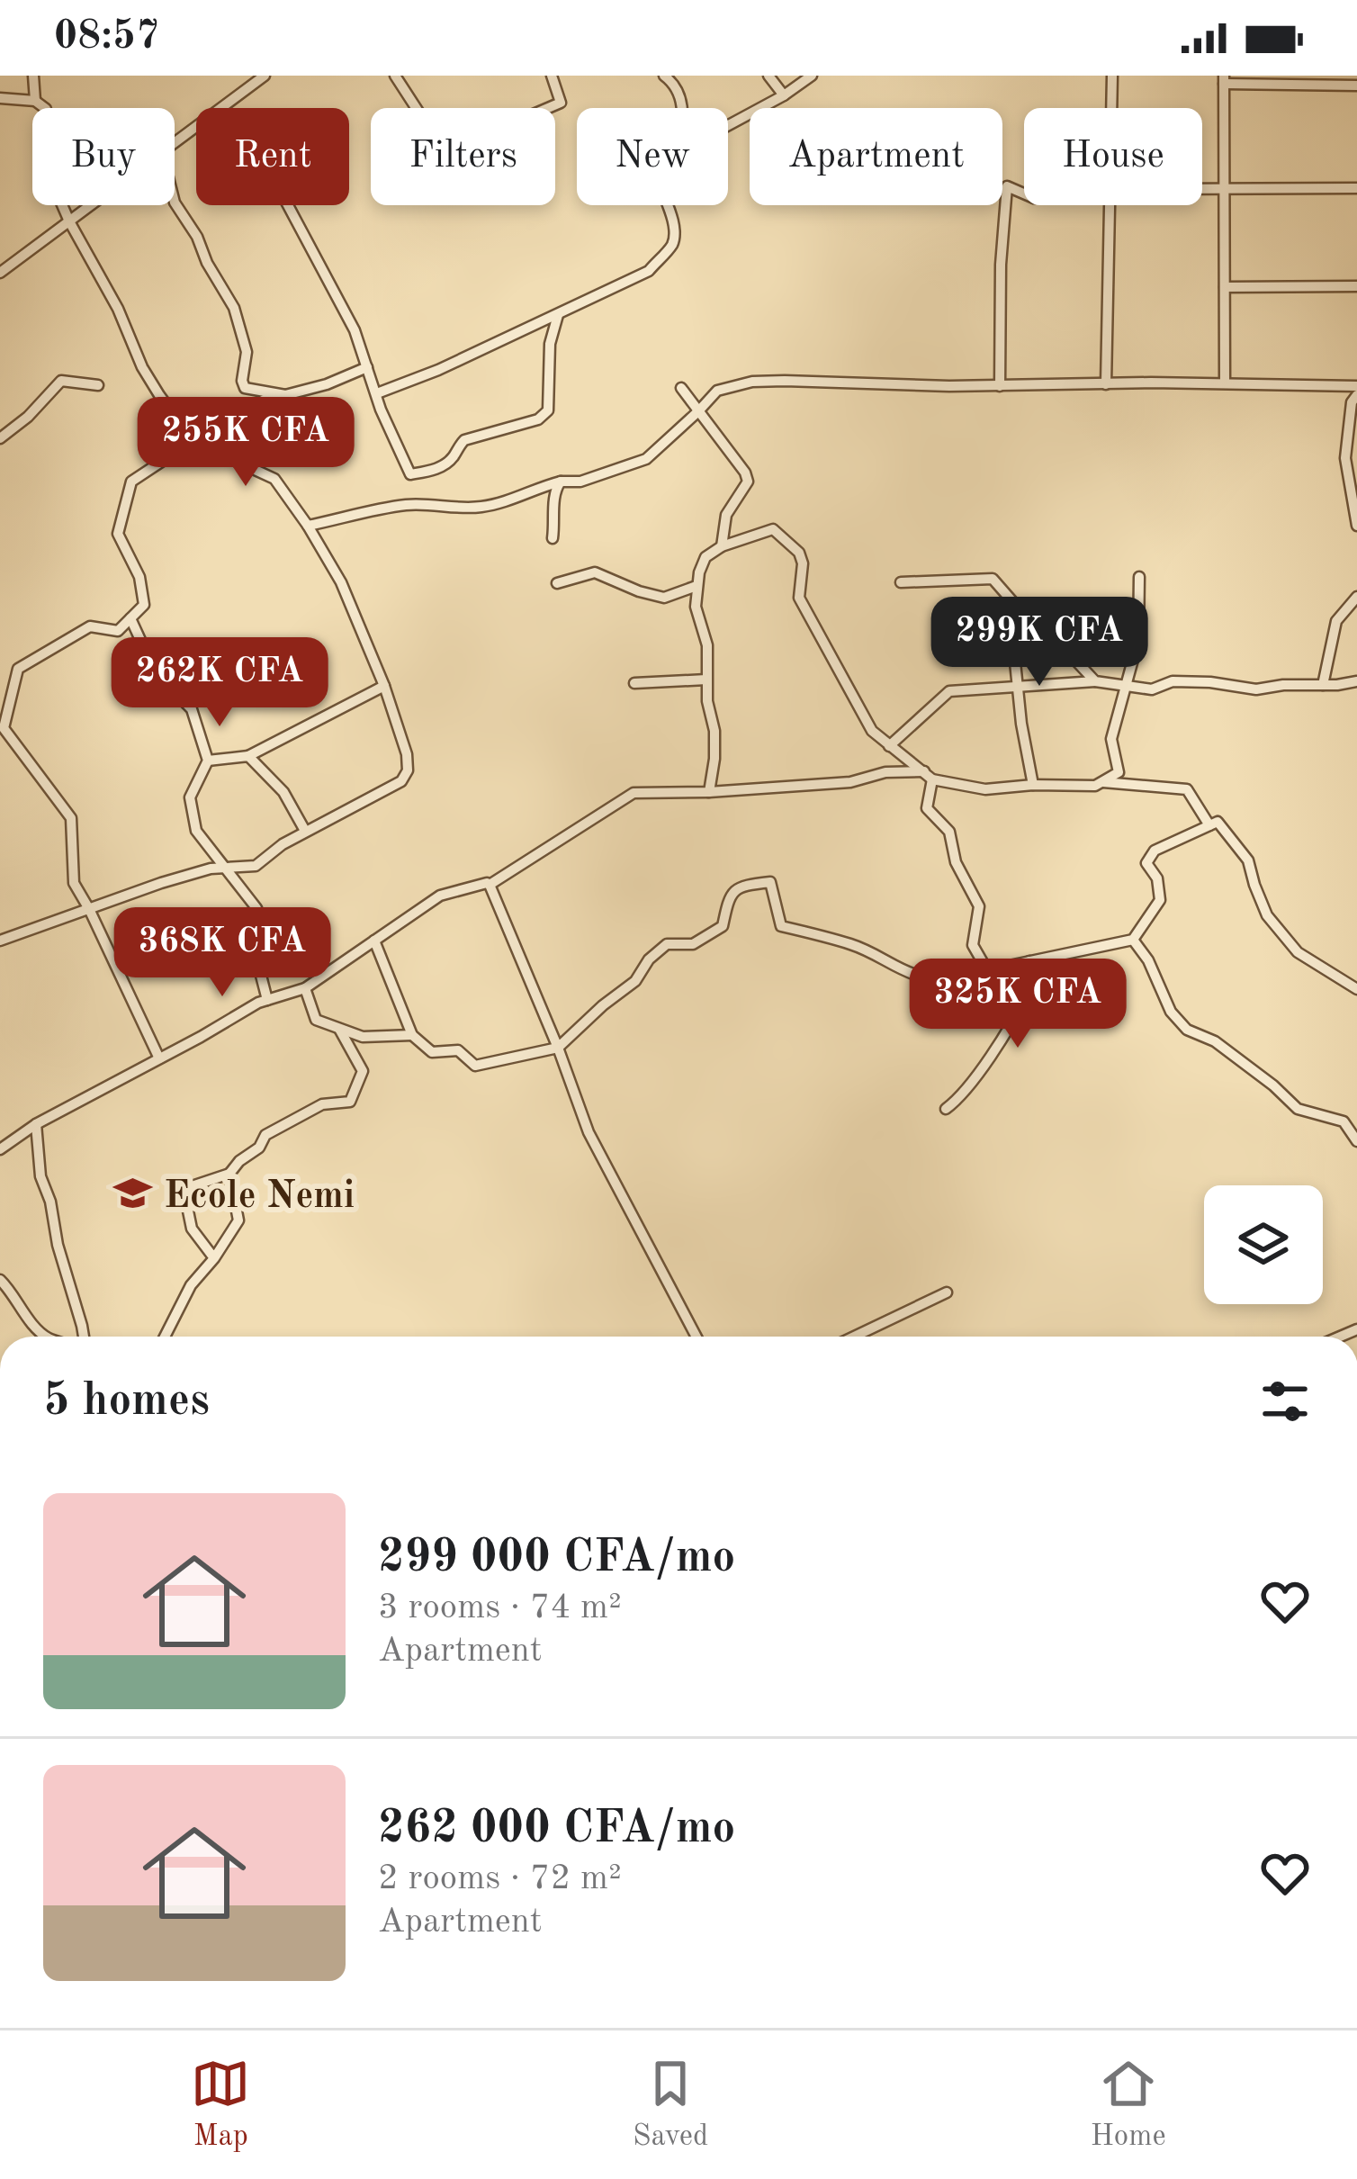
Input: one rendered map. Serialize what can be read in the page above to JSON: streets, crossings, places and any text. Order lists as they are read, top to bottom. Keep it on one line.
{"places":{"school or university":["Ecole Nemi"]},"page":{"status":"08:57","chip":["Buy","Rent","Filters","New","Apartment","House"],"price":["255K CFA","299K CFA","262K CFA","368K CFA","325K CFA"],"heading":"5 homes","list":[{"name":"299 000 CFA/mo","note":"3 rooms · 74 m² · Apartment"},{"name":"262 000 CFA/mo","note":"2 rooms · 72 m² · Apartment"}],"tabs":["Map","Saved","Home"]}}
